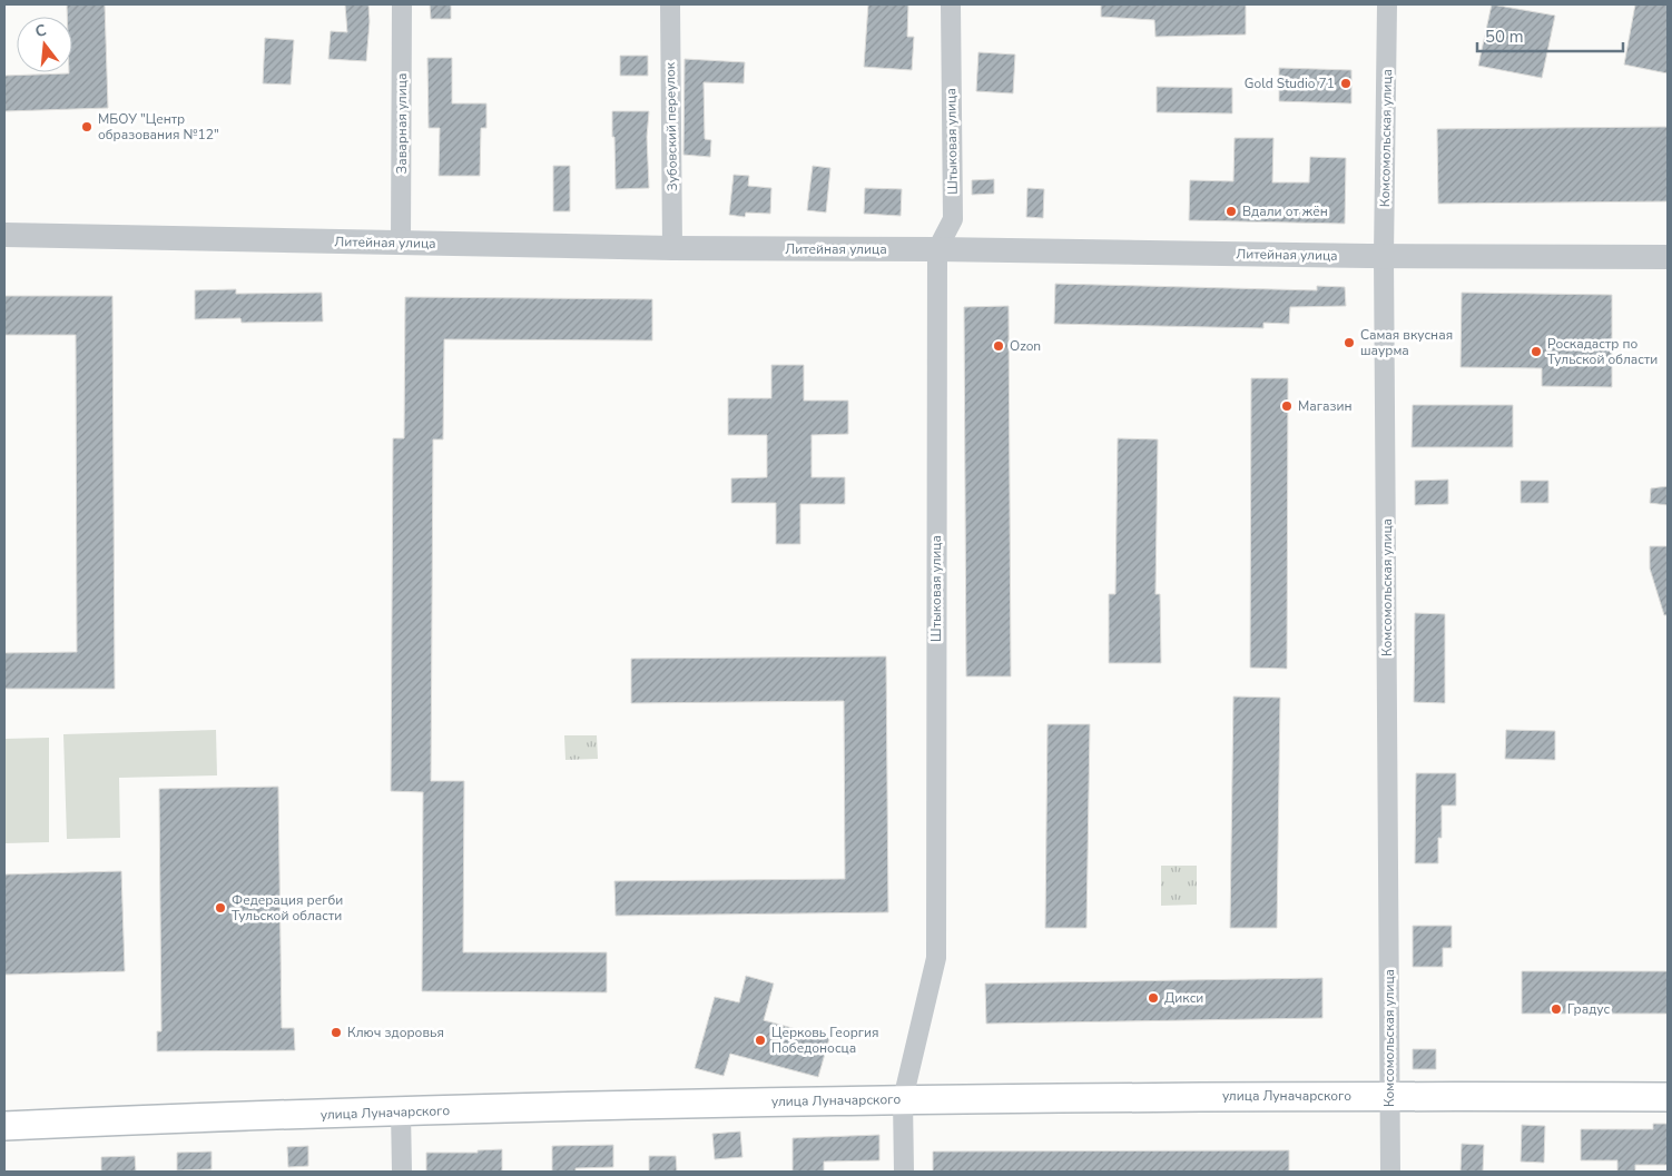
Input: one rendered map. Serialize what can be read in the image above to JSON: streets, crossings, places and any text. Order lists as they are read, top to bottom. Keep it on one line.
{"streets":{"main road":["улица Луначарского"],"street":["Заварная улица","Зубовский переулок","Комсомольская улица","Штыковая улица","Литейная улица"]},"crossings":[["Заварная улица","Литейная улица"],["Зубовский переулок","Литейная улица"],["Комсомольская улица","Литейная улица"],["Комсомольская улица","улица Луначарского"],["Штыковая улица","Литейная улица"],["Штыковая улица","улица Луначарского"]],"places":["Gold Studio 71","МБОУ \"Центр образования №12\"","Вдали от жён","Самая вкусная шаурма","Ozon","Роскадастр по Тульской области","Магазин","Федерация регби Тульской области","Дикси","Градус","Ключ здоровья","Церковь Георгия Победоносца"],"scale_bar":"50 m","north":"top"}
